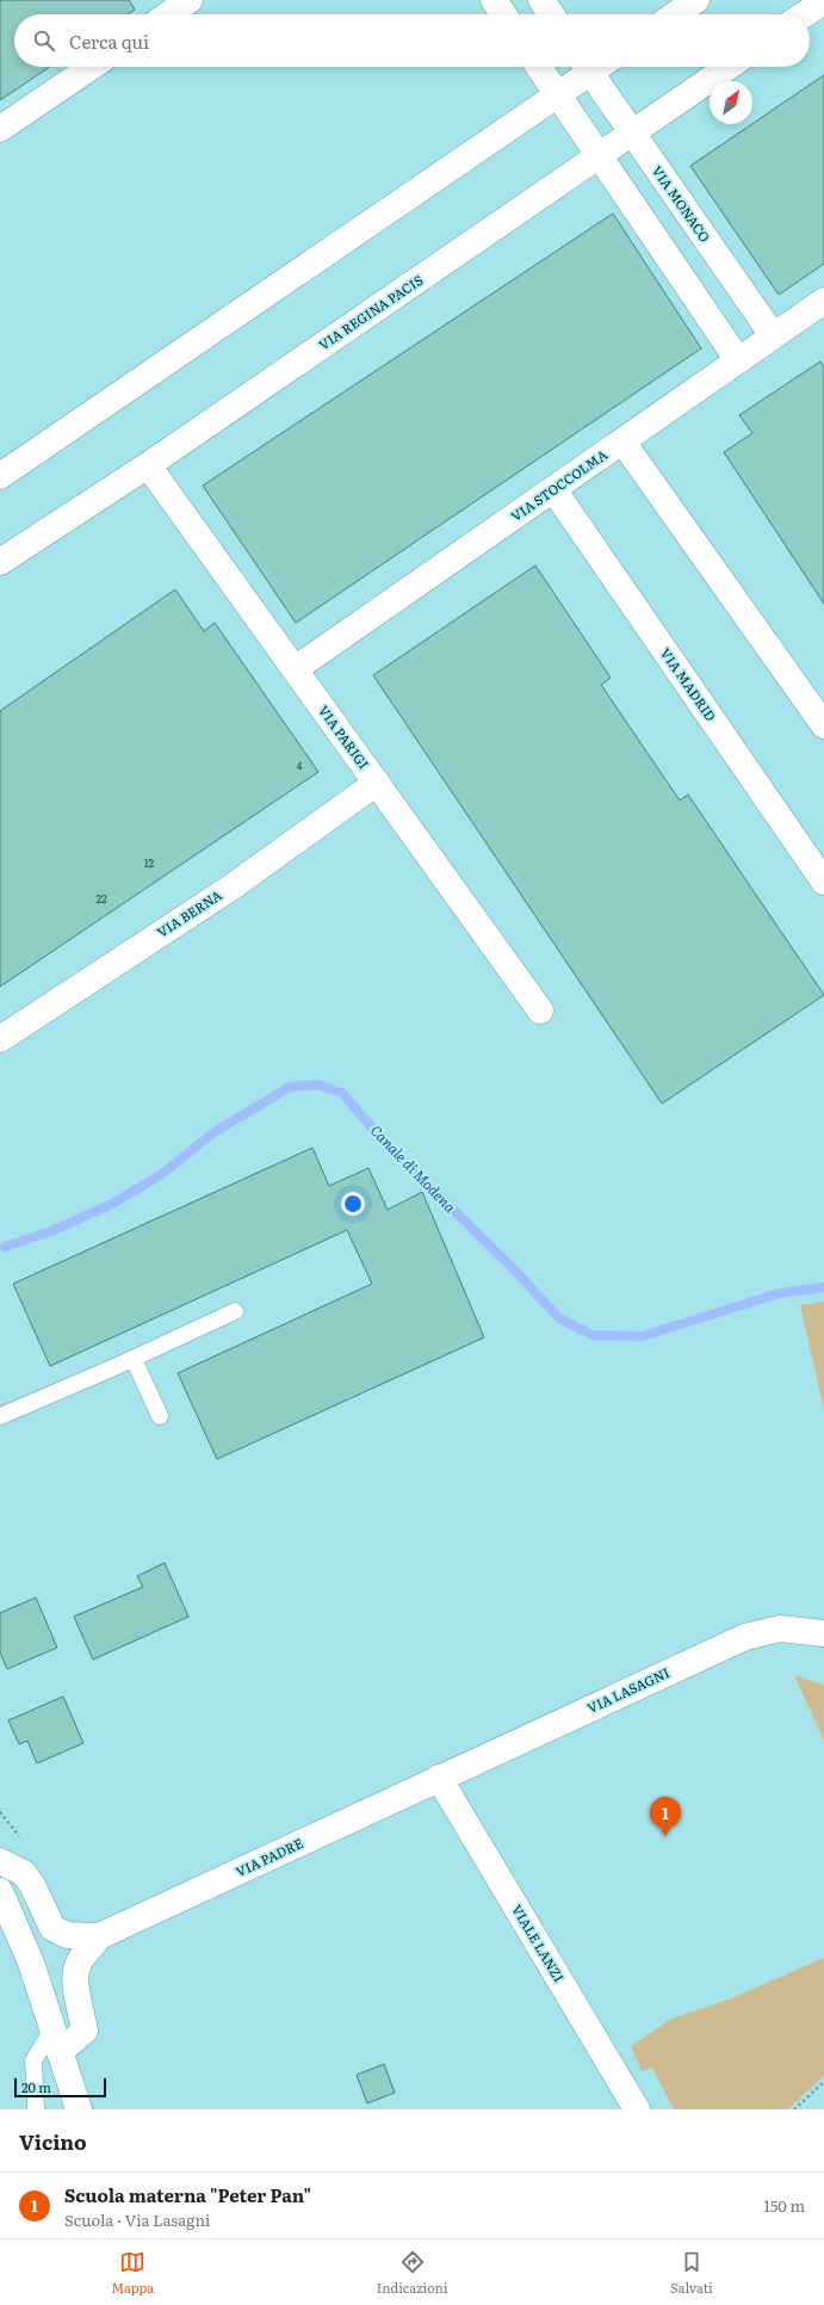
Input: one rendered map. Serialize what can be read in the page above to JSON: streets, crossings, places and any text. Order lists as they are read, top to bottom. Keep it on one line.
{"streets":{"street":["VIA MONACO","VIA REGINA PACIS","VIA STOCCOLMA","VIA MADRID","VIA PARIGI","VIA BERNA","VIA LASAGNI","VIA PADRE","VIALE LANZI"]},"crossings":[["VIA MONACO","VIA REGINA PACIS"],["VIA MONACO","VIA STOCCOLMA"],["VIA REGINA PACIS","VIA PARIGI"],["VIA STOCCOLMA","VIA MADRID"],["VIA STOCCOLMA","VIA PARIGI"],["VIA PARIGI","VIA BERNA"],["VIA LASAGNI","VIA PADRE"],["VIA LASAGNI","VIALE LANZI"],["VIA PADRE","VIALE LANZI"]],"water":["Canale di Modena"],"house_numbers":["4","12","22"],"scale_bar":"20 m","north":"top right","page":{"search":"Cerca qui","pins":"1","scale":"20 m","heading":"Vicino","list":[{"mark":"1","name":"Scuola materna \"Peter Pan\"","note":"Scuola · Via Lasagni","value":"150 m"}],"nav":["Mappa","Indicazioni","Salvati"]}}
